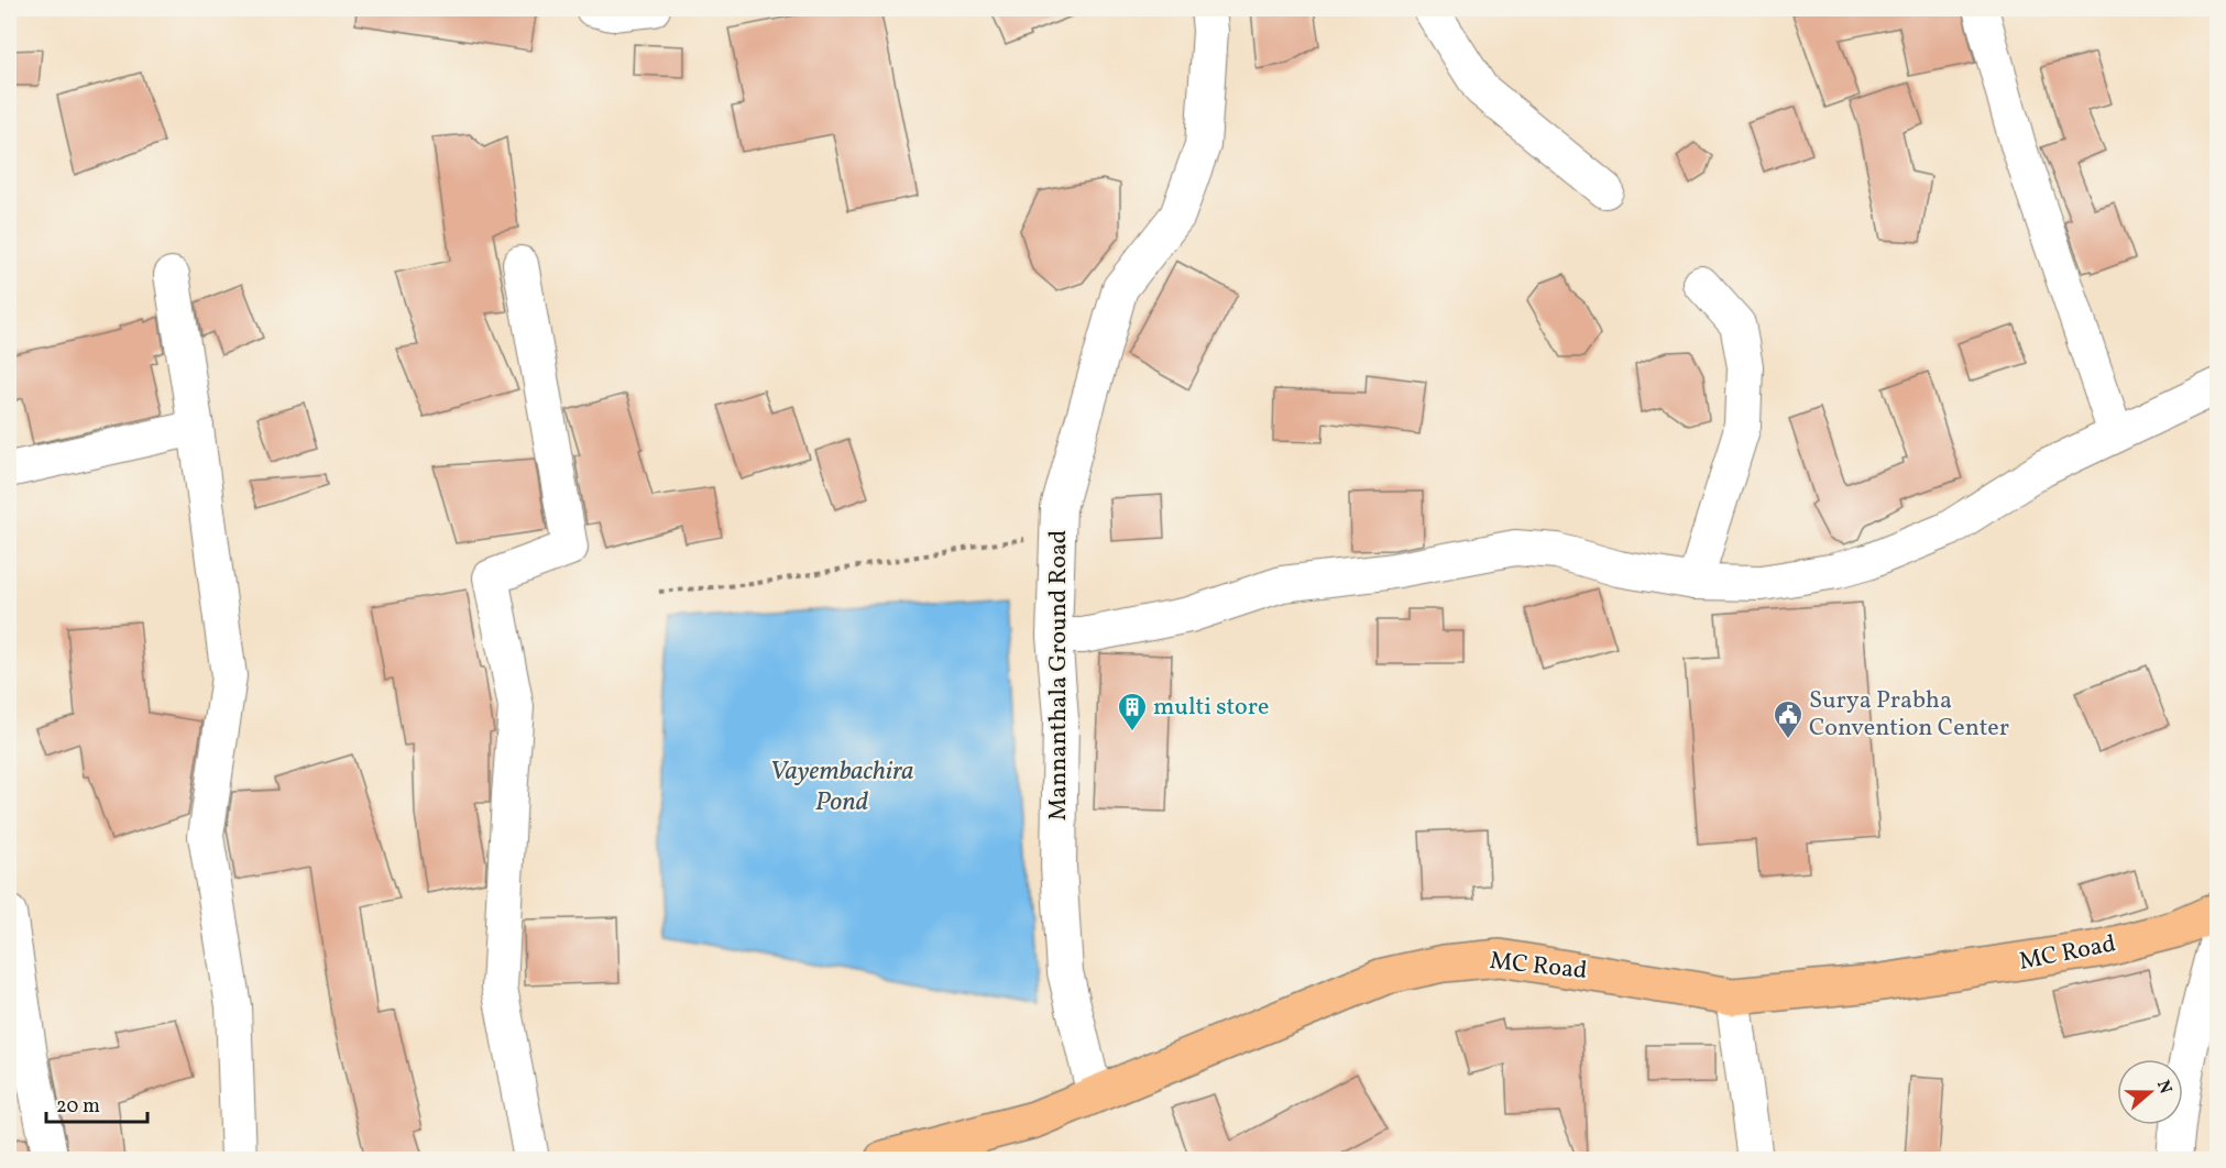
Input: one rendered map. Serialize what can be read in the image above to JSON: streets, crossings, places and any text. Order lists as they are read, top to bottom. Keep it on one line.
{"streets":{"main road":["MC Road"],"street":["Mannanthala Ground Road"]},"crossings":[["Mannanthala Ground Road","MC Road"]],"water":["Vayembachira Pond"],"places":{"building":["multi store"],"public building":["Surya Prabha Convention Center"]},"scale_bar":"20 m","north":"right"}
